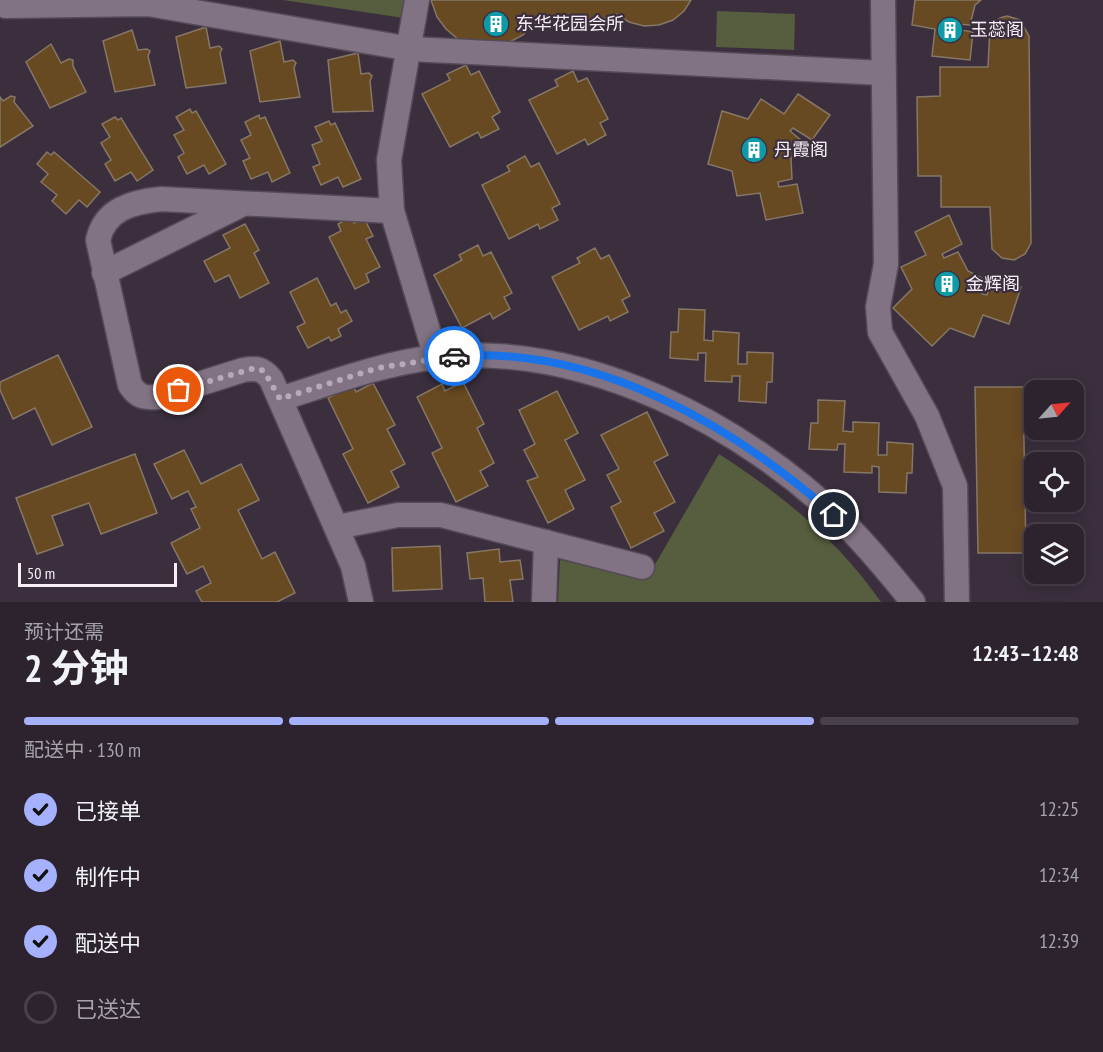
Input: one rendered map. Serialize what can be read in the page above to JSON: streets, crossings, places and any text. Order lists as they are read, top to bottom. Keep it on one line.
{"places":{"building":["东华花园会所","玉蕊阁","丹霞阁","金辉阁"]},"scale_bar":"50 m","north":"top right","page":{"scale":"50 m","heading":["2 分钟","预计还需","12:43–12:48"],"bar":"配送中 · 130 m","list":[["已接单","12:25"],["制作中","12:34"],["配送中","12:39"],"已送达"]}}
